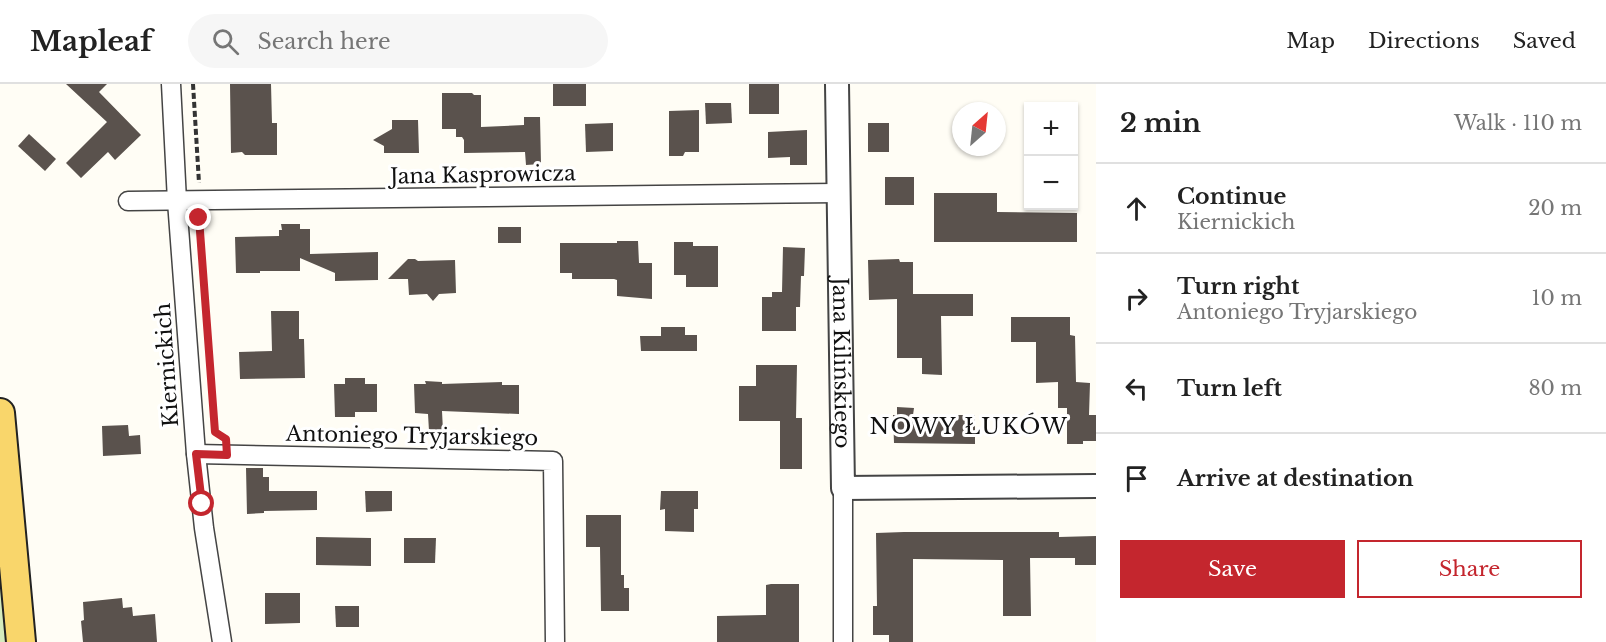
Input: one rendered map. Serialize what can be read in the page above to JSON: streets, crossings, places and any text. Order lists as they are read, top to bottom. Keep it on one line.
{"streets":{"street":["Jana Kasprowicza","Jana Kilińskiego","Kiernickich","Antoniego Tryjarskiego"]},"crossings":[["Jana Kasprowicza","Jana Kilińskiego"],["Jana Kasprowicza","Kiernickich"],["Kiernickich","Antoniego Tryjarskiego"]],"districts":["NOWY ŁUKÓW"],"north":"top right","page":{"header":"Mapleaf","search":"Search here","nav":["Map","Directions","Saved"],"heading":["2 min","Walk · 110 m"],"map_buttons":["+","−"],"list":[["Continue","Kiernickich","20 m"],["Turn right","Antoniego Tryjarskiego","10 m"],["Turn left","80 m"],"Arrive at destination"],"buttons":["Save","Share"]}}
